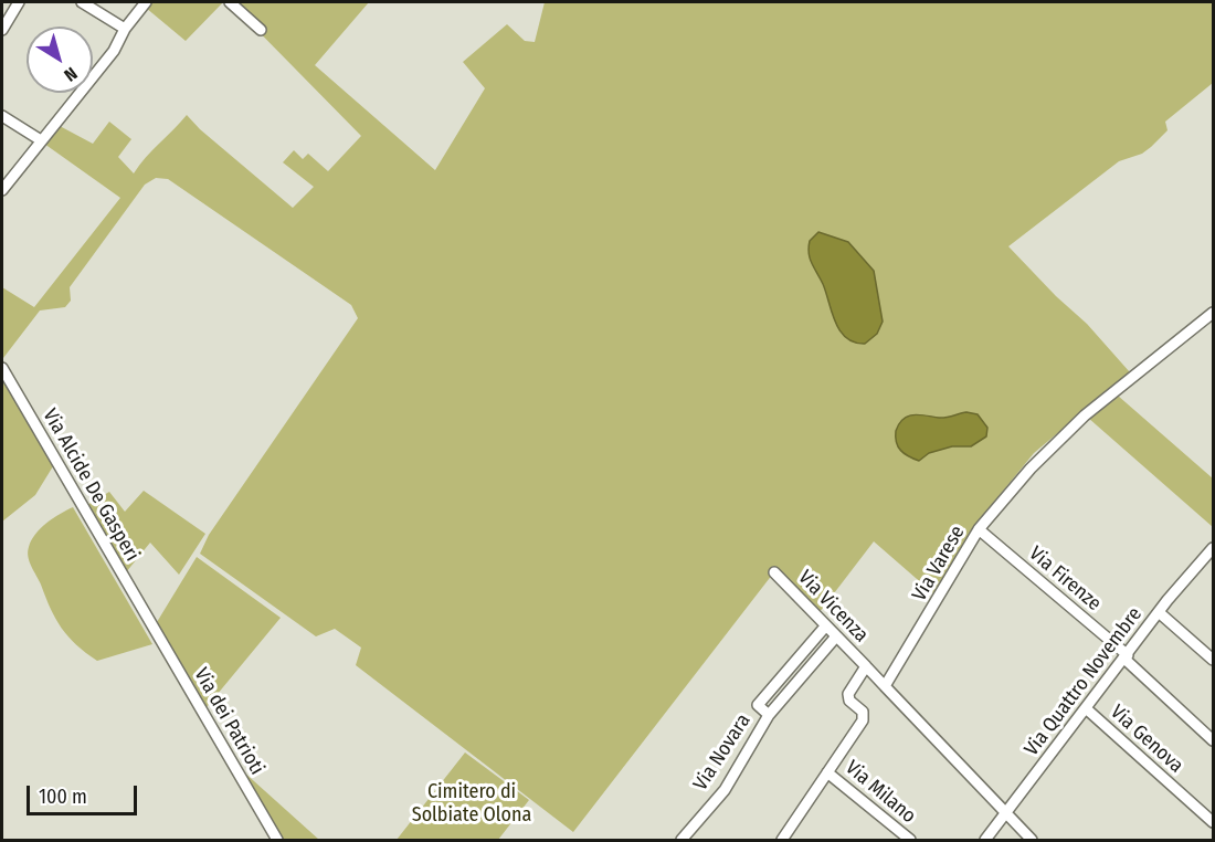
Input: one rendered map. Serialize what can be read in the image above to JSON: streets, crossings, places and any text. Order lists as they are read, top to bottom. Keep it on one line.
{"streets":{"street":["Via Alcide De Gasperi","Via Varese","Via Firenze","Via Vicenza","Via Quattro Novembre","Via dei Patrioti","Via Genova","Via Novara","Via Milano"]},"crossings":[["Via Alcide De Gasperi","Via dei Patrioti"],["Via Varese","Via Firenze"],["Via Firenze","Via Quattro Novembre"],["Via Vicenza","Via Novara"],["Via Quattro Novembre","Via Genova"]],"parks":["Cimitero di Solbiate Olona"],"scale_bar":"100 m","north":"bottom right"}
